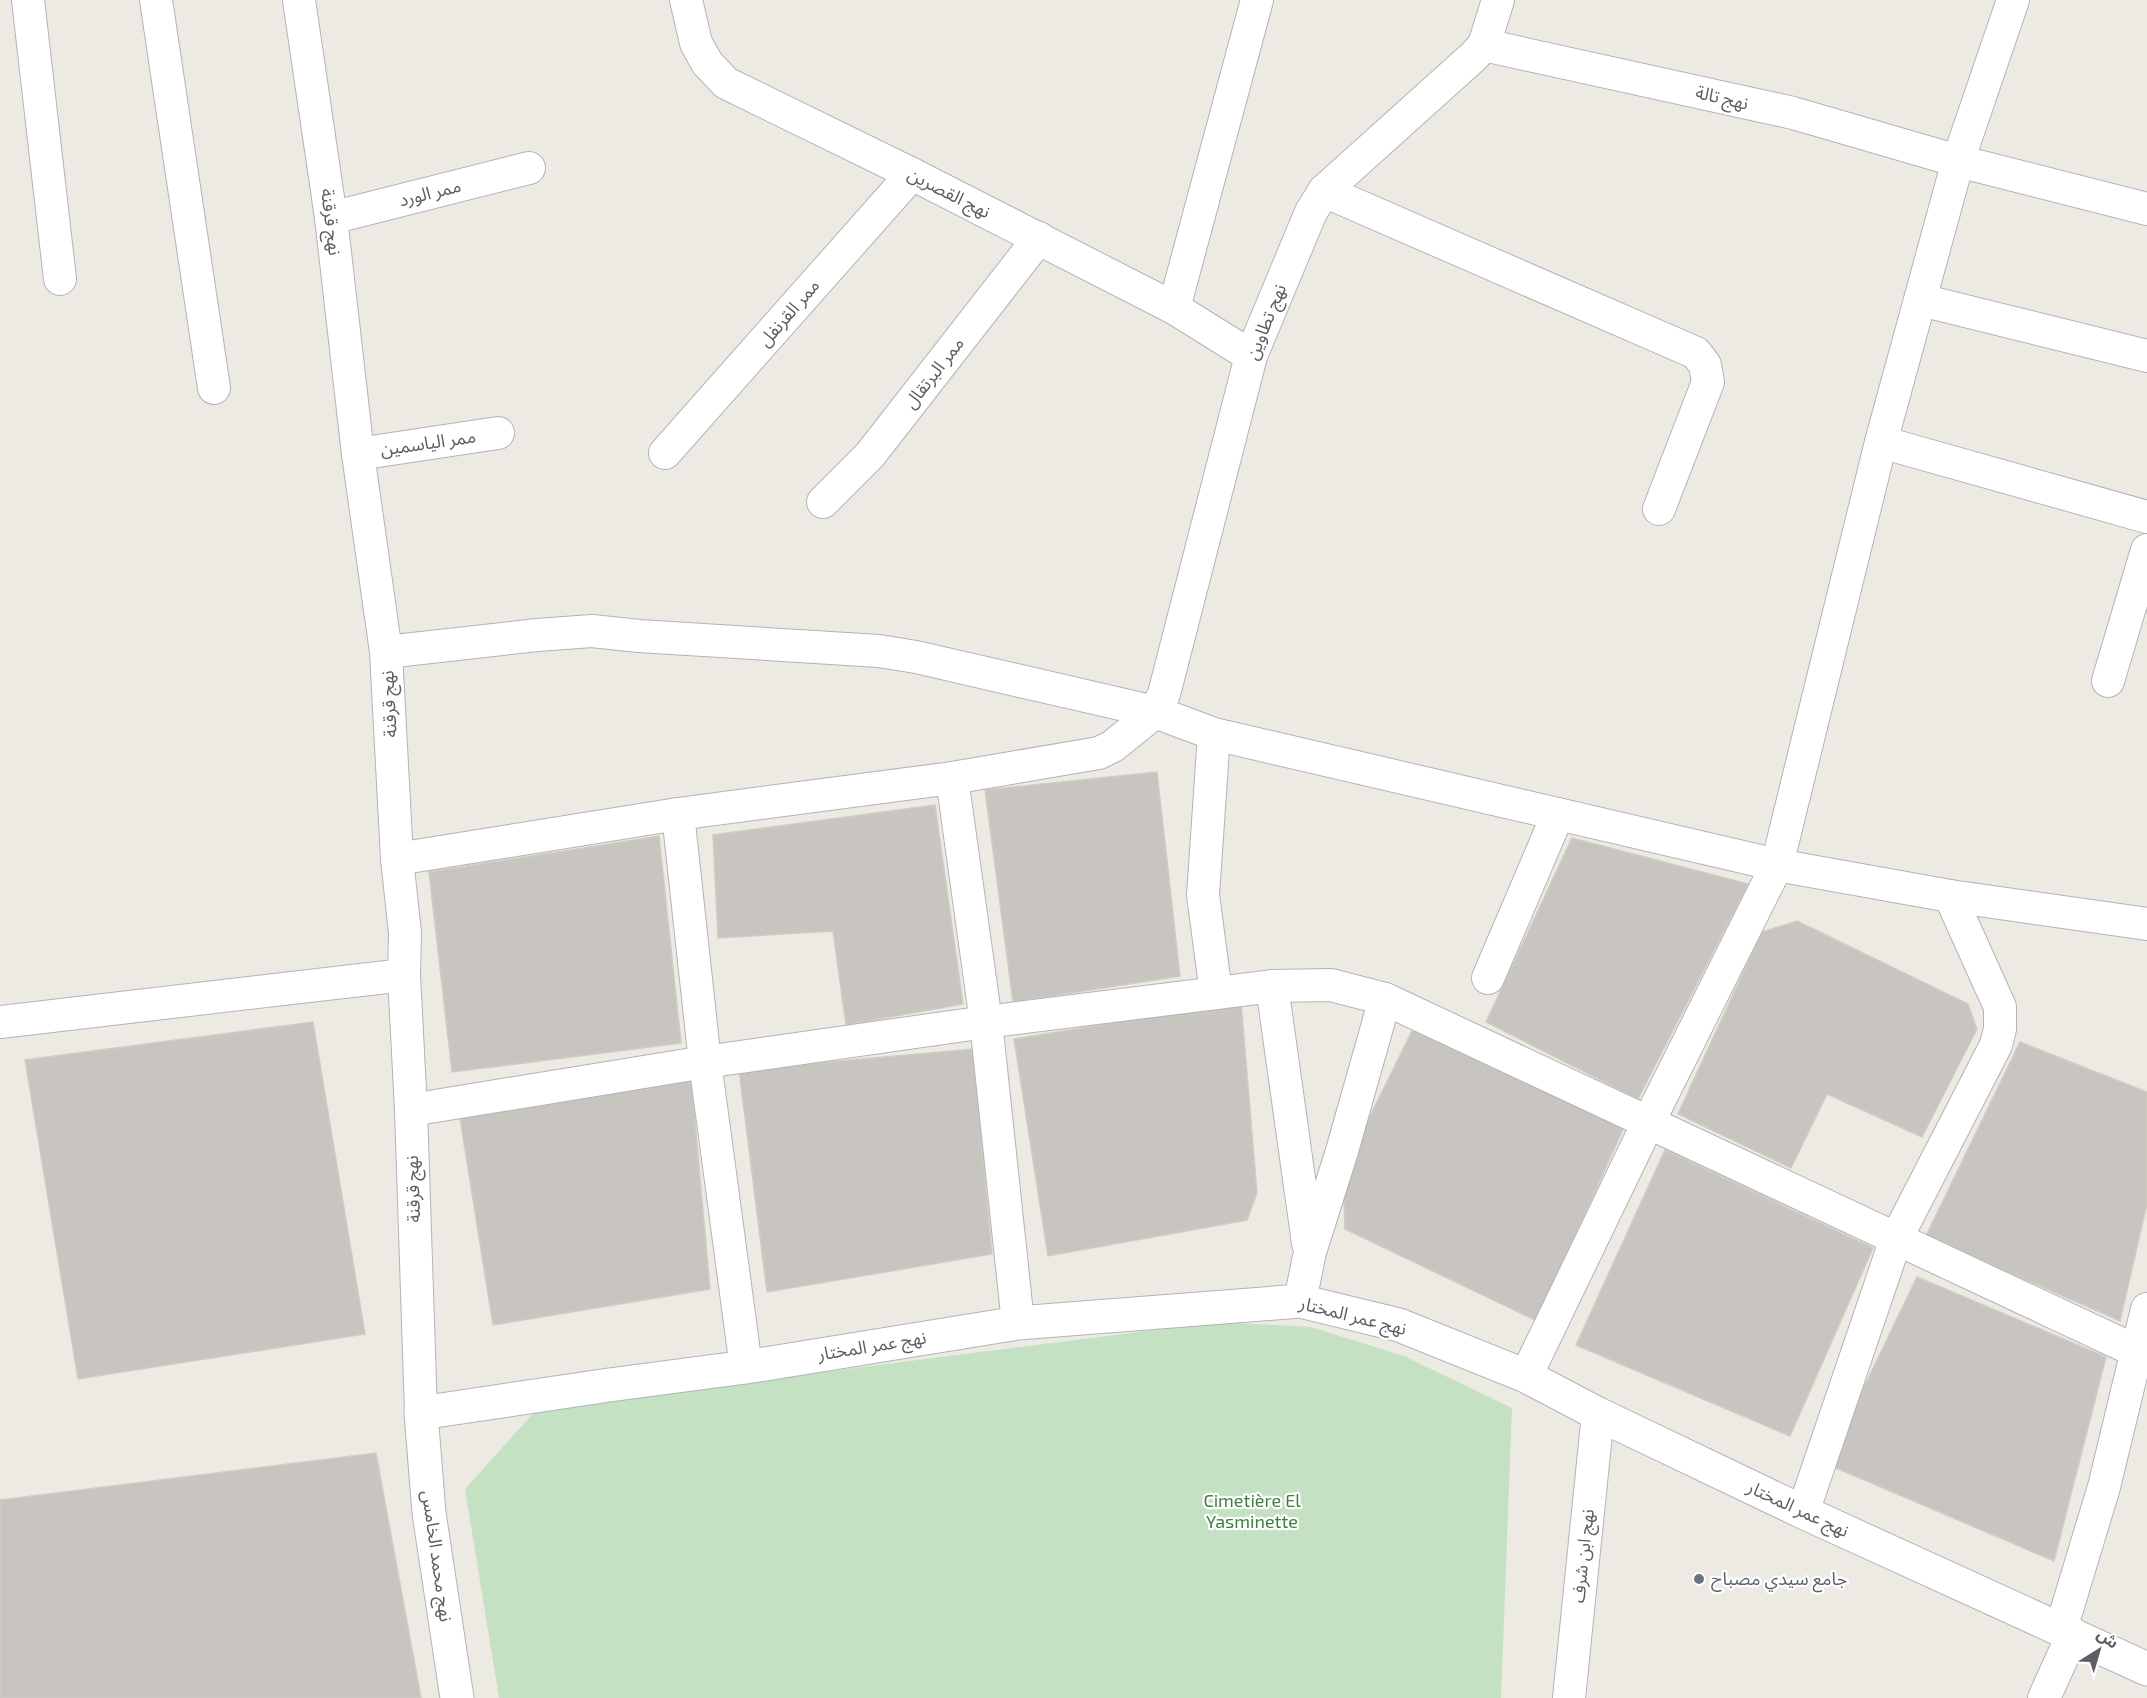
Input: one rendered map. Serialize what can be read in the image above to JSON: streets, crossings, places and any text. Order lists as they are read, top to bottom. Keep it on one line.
{"streets":{"street":["نهج تالة","ممر الورد","نهج القصرين","نهج قرقنة","ممر القرنفل","نهج تطاوين","ممر البرتقال","ممر الياسمين","نهج عمر المختار","نهج محمد الخامس","نهج ابن شرف"]},"crossings":[["نهج تالة","نهج تطاوين"],["ممر الورد","نهج قرقنة"],["نهج القصرين","ممر القرنفل"],["نهج القصرين","نهج تطاوين"],["نهج القصرين","ممر البرتقال"],["نهج قرقنة","ممر الياسمين"],["نهج قرقنة","نهج عمر المختار"],["نهج قرقنة","نهج محمد الخامس"],["نهج عمر المختار","نهج محمد الخامس"],["نهج عمر المختار","نهج ابن شرف"]],"parks":["Cimetière El Yasminette"],"places":["جامع سيدي مصباح"],"north":"top right"}
